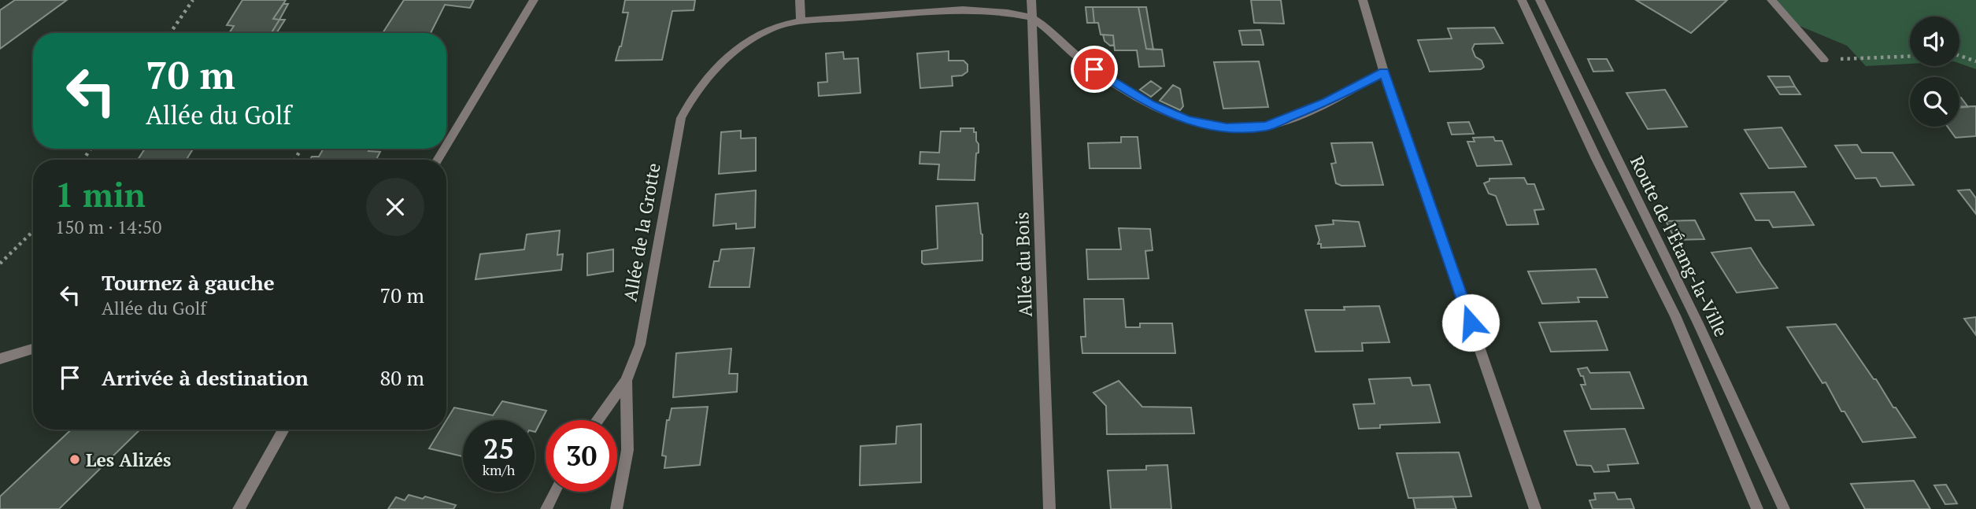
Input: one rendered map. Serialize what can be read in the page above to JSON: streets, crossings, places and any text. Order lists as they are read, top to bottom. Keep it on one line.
{"streets":{"street":["Allée de la Grotte","Route de l'Étang-la-Ville","Allée du Bois"]},"crossings":[["Allée de la Grotte","Allée du Bois"]],"places":["Les Alizés"],"page":{"turn":["70 m","Allée du Golf"],"heading":["1 min","150 m · 14:50"],"list":[{"name":"Tournez à gauche","note":"Allée du Golf","value":"70 m"},{"name":"Arrivée à destination","value":"80 m"}],"speed":"25 km/h","limit":"30"}}
